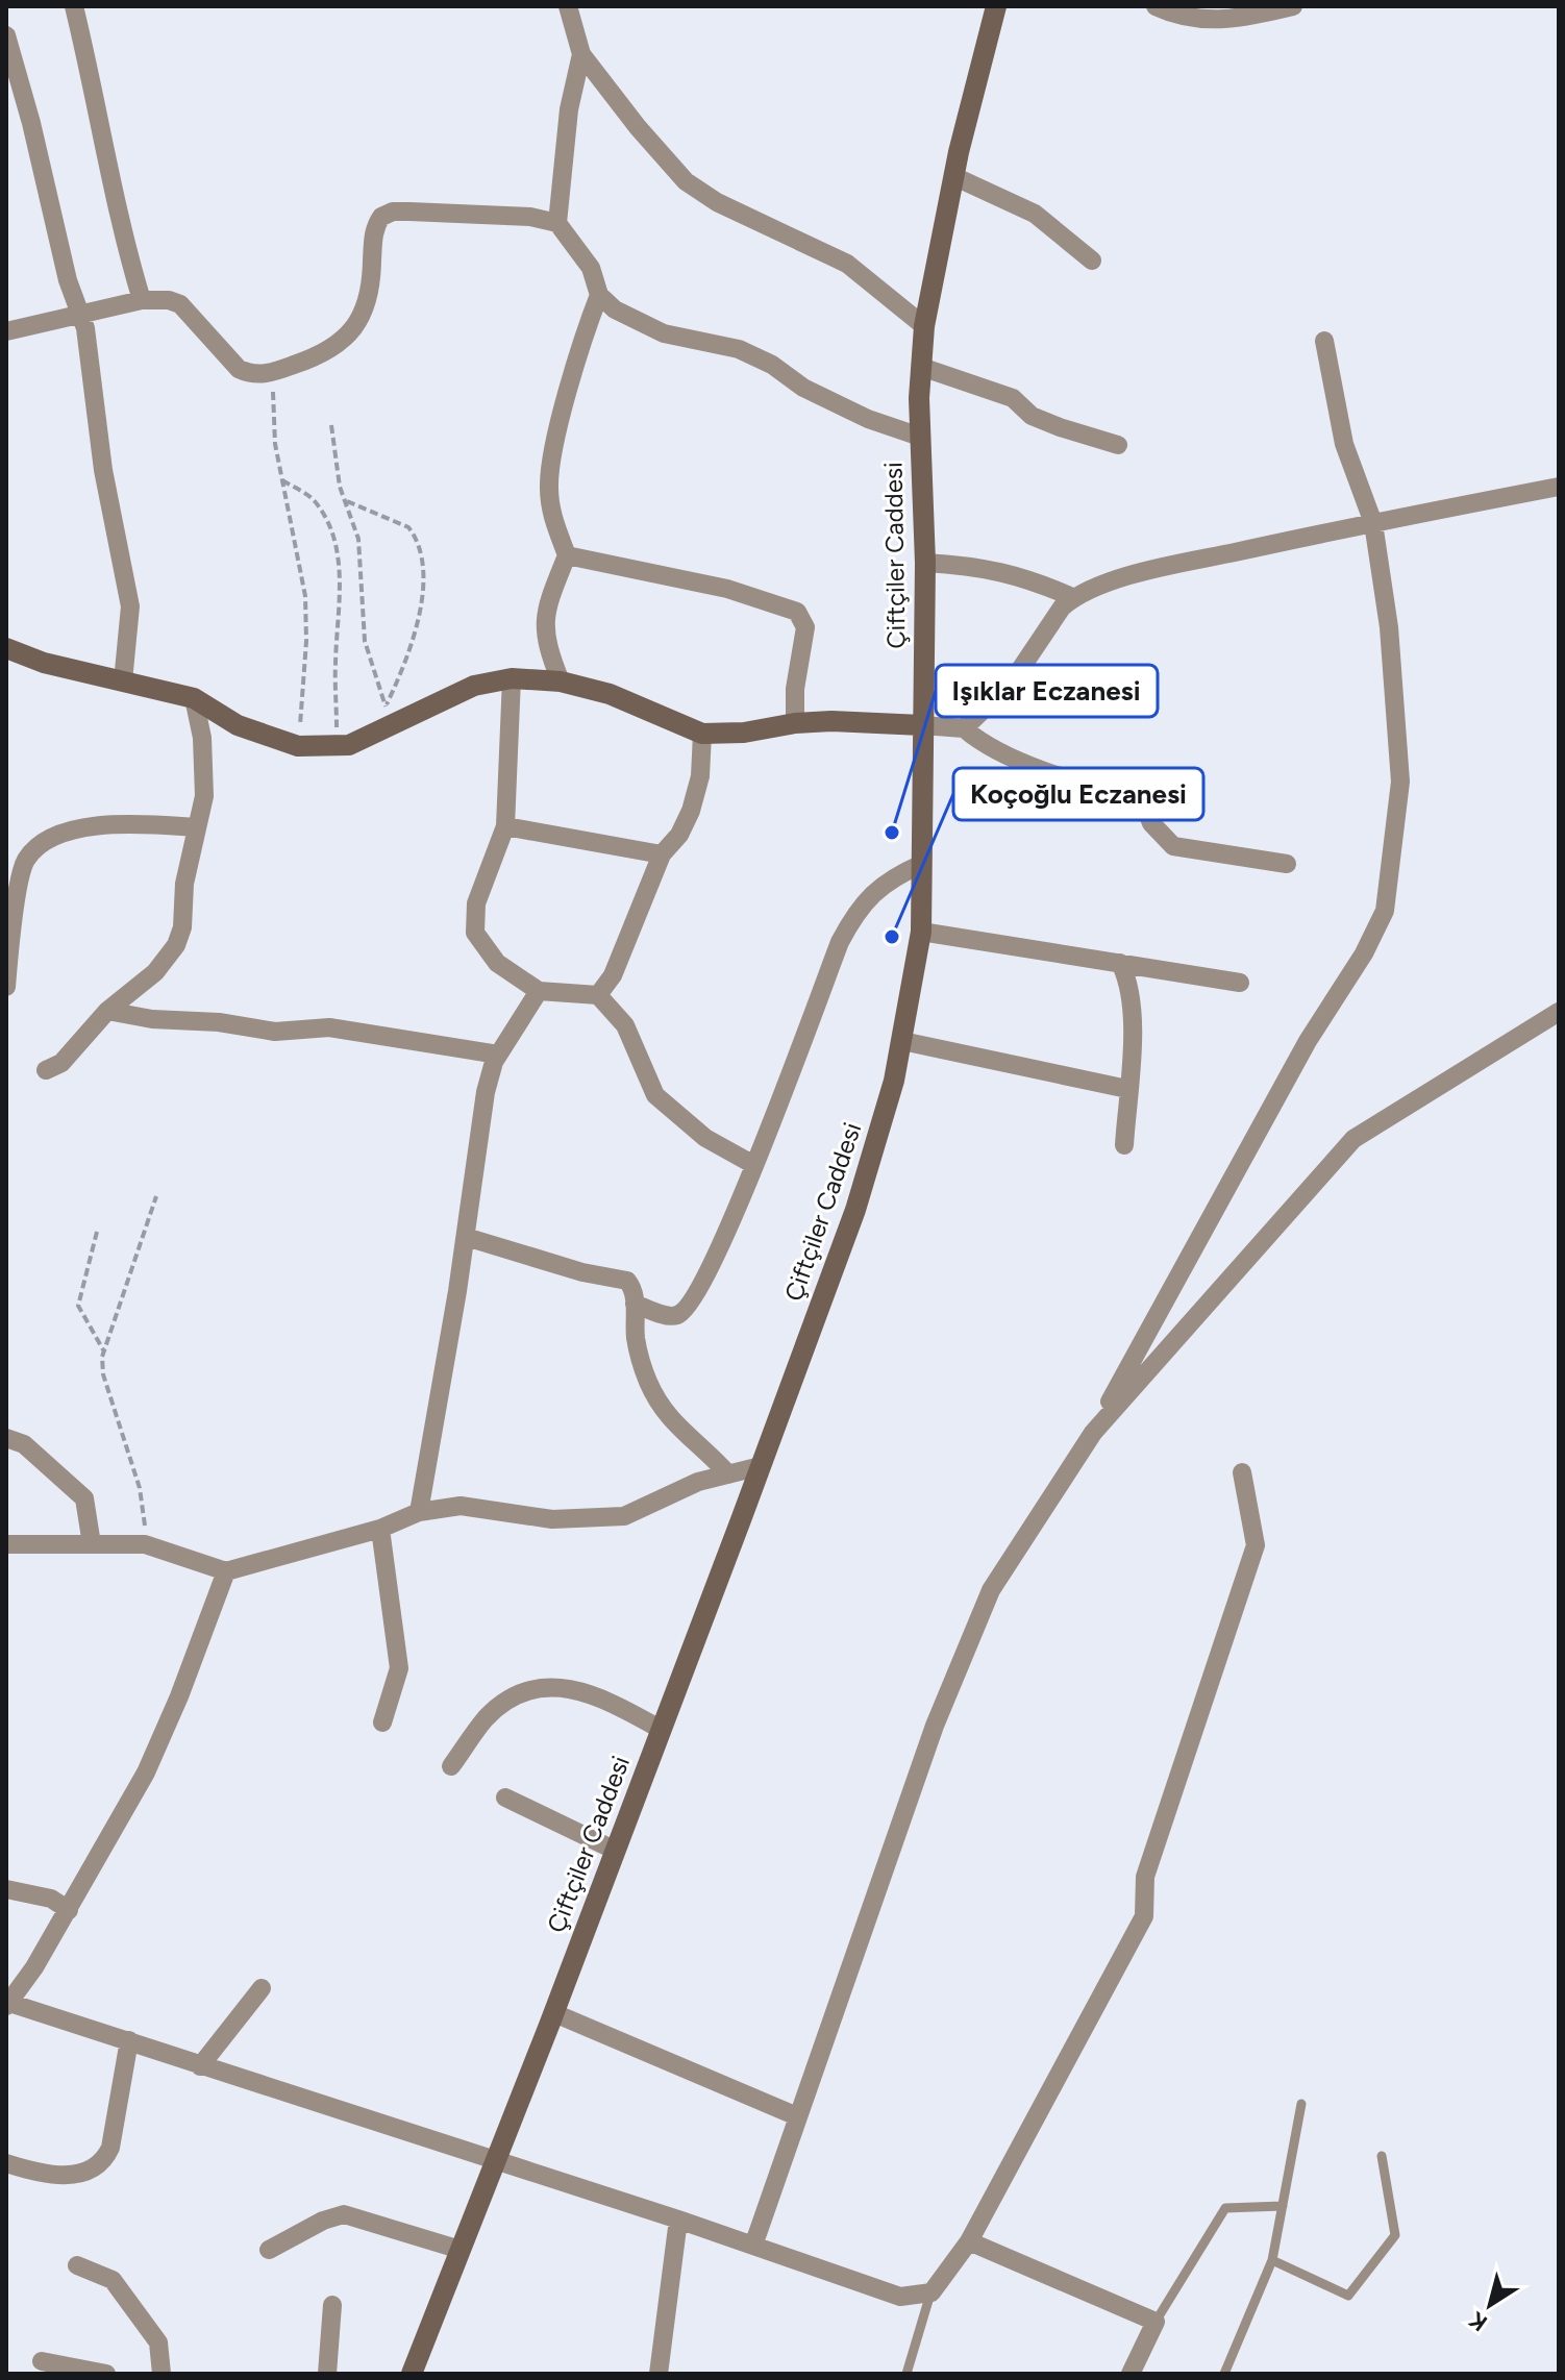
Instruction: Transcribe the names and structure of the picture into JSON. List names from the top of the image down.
{
  "streets": {
    "street": ["Çiftçiler Caddesi"]
  },
  "places": ["Işıklar Eczanesi", "Koçoğlu Eczanesi"],
  "north": "bottom left"
}
